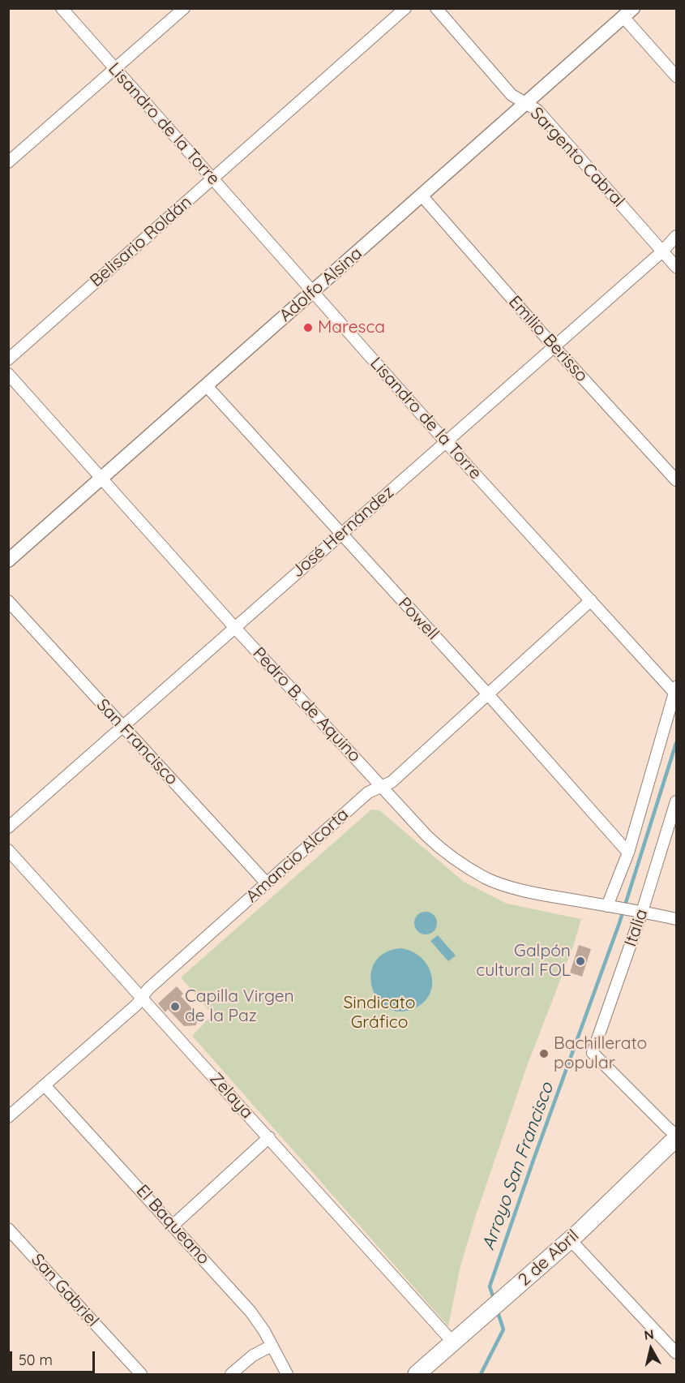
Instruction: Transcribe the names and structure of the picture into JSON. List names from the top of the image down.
{
  "streets": {
    "main road": ["2 de Abril"],
    "street": [
      "Lisandro de la Torre",
      "Sargento Cabral",
      "Belisario Roldán",
      "Adolfo Alsina",
      "Emilio Berisso",
      "José Hernández",
      "Powell",
      "Pedro B. de Aquino",
      "San Francisco",
      "Amancio Alcorta",
      "Italia",
      "Zelaya",
      "El Baqueano",
      "San Gabriel"
    ]
  },
  "crossings": [
    ["Lisandro de la Torre", "Belisario Roldán"],
    ["Lisandro de la Torre", "Adolfo Alsina"],
    ["Lisandro de la Torre", "José Hernández"],
    ["Lisandro de la Torre", "Amancio Alcorta"],
    ["Lisandro de la Torre", "Italia"],
    ["Sargento Cabral", "Adolfo Alsina"],
    ["Sargento Cabral", "José Hernández"],
    ["Adolfo Alsina", "Emilio Berisso"],
    ["Adolfo Alsina", "Powell"],
    ["Adolfo Alsina", "Pedro B. de Aquino"],
    ["Emilio Berisso", "José Hernández"],
    ["José Hernández", "Powell"],
    ["José Hernández", "Pedro B. de Aquino"],
    ["José Hernández", "San Francisco"],
    ["Powell", "Amancio Alcorta"],
    ["Powell", "Italia"],
    ["Pedro B. de Aquino", "Amancio Alcorta"],
    ["Pedro B. de Aquino", "Italia"],
    ["San Francisco", "Amancio Alcorta"],
    ["Amancio Alcorta", "Zelaya"],
    ["Amancio Alcorta", "El Baqueano"],
    ["Italia", "2 de Abril"],
    ["Zelaya", "2 de Abril"]
  ],
  "water": ["Arroyo San Francisco"],
  "parks": ["Sindicato Gráfico"],
  "places": [
    "Maresca",
    "Galpón cultural FOL",
    "Capilla Virgen de la Paz",
    "Bachillerato popular"
  ],
  "scale_bar": "50 m",
  "north": "top"
}
